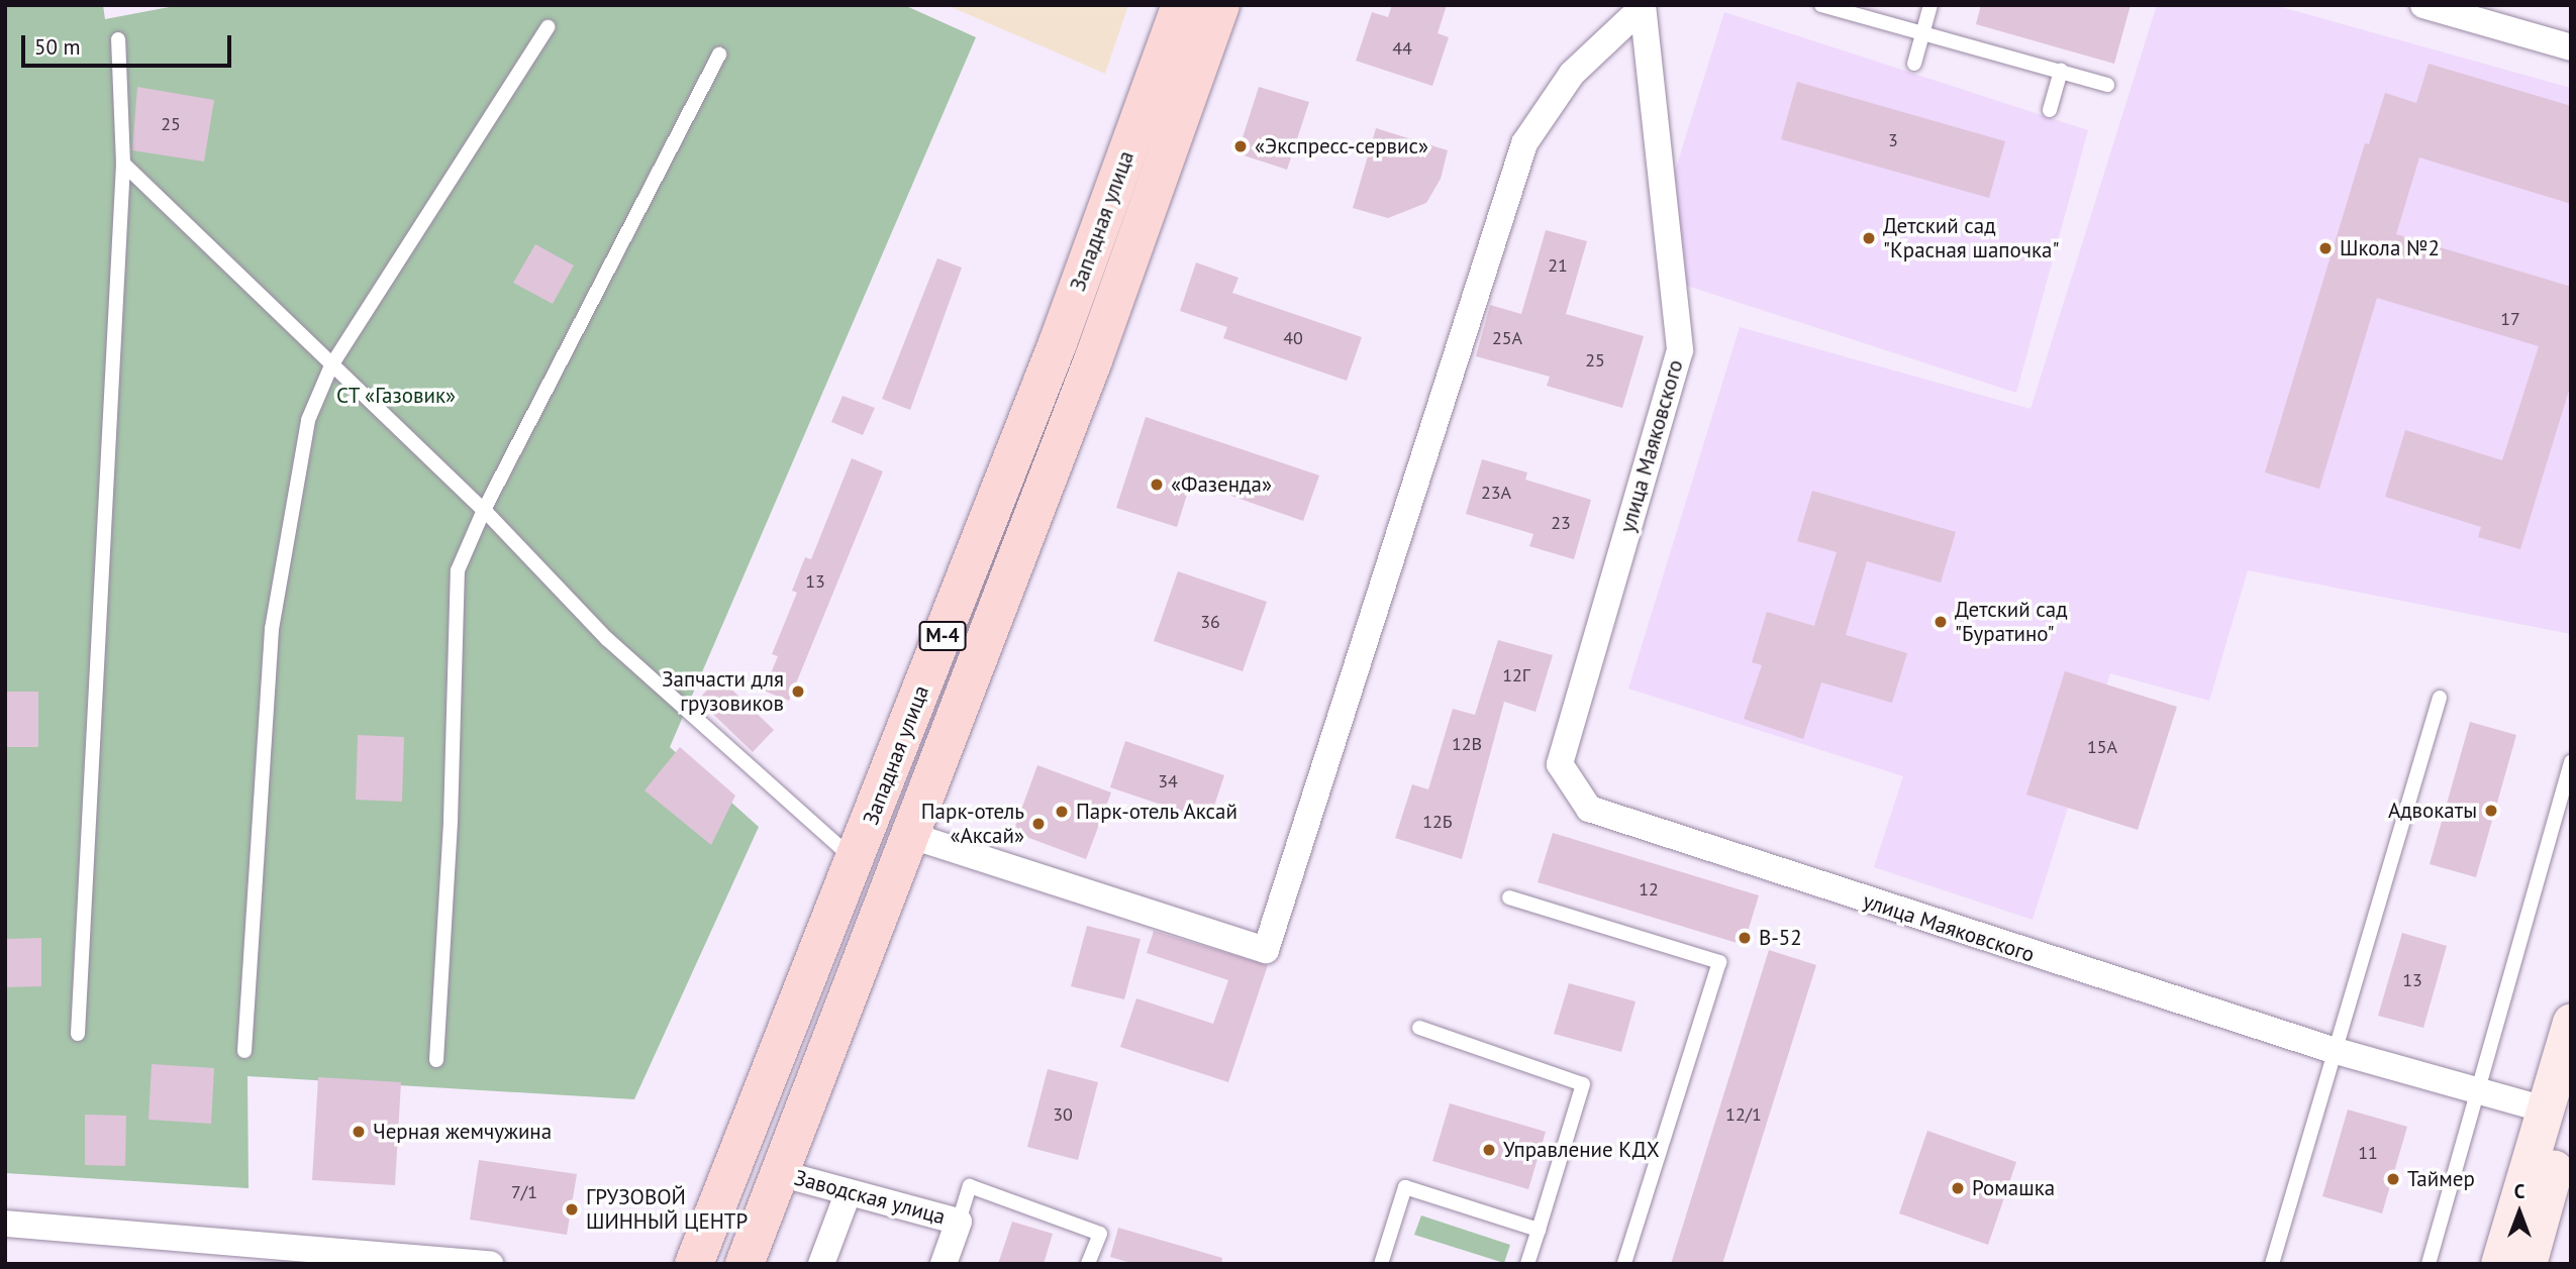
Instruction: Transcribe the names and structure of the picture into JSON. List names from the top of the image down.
{
  "streets": {
    "main road": ["Западная улица", "М-4"],
    "street": ["улица Маяковского", "Заводская улица"]
  },
  "crossings": [
    ["Западная улица", "улица Маяковского"],
    ["Западная улица", "Заводская улица"]
  ],
  "parks": ["СТ «Газовик»"],
  "places": [
    "«Экспресс-сервис»",
    "Детский сад \"Красная шапочка\"",
    "Школа №2",
    "«Фазенда»",
    "Детский сад \"Буратино\"",
    "Запчасти для грузовиков",
    "Адвокаты",
    "Парк-отель Аксай",
    "Парк-отель «Аксай»",
    "В-52",
    "Черная жемчужина",
    "Управление КДХ",
    "Таймер",
    "Ромашка",
    "ГРУЗОВОЙ ШИННЫЙ ЦЕНТР"
  ],
  "house_numbers": [
    "44",
    "25",
    "3",
    "21",
    "17",
    "40",
    "25А",
    "25",
    "23А",
    "23",
    "13",
    "36",
    "12Г",
    "12В",
    "15А",
    "34",
    "12Б",
    "12",
    "13",
    "30",
    "12/1",
    "11",
    "7/1"
  ],
  "scale_bar": "50 m",
  "north": "top"
}
